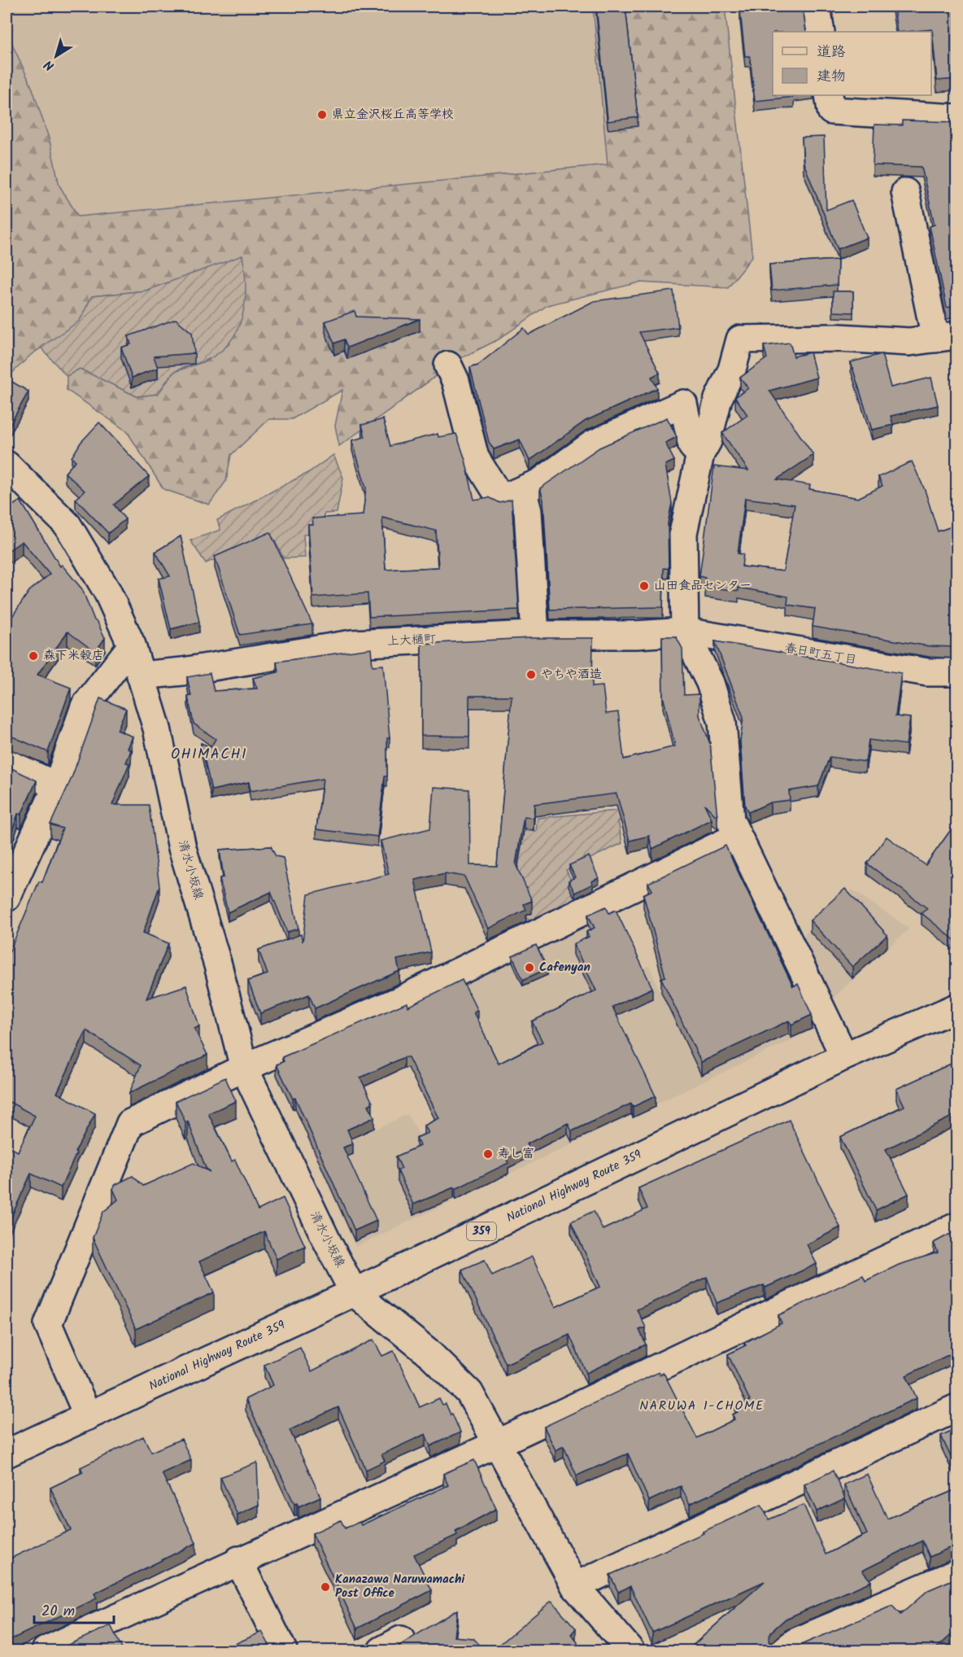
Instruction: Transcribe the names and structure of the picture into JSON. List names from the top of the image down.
{
  "streets": {
    "main road": [
      "上大樋町",
      "春日町五丁目",
      "清水小坂線",
      "National Highway Route 359",
      "359"
    ]
  },
  "crossings": [
    ["上大樋町", "春日町五丁目"],
    ["上大樋町", "清水小坂線"],
    ["清水小坂線", "National Highway Route 359"]
  ],
  "districts": ["OHIMACHI", "NARUWA 1-CHOME"],
  "places": [
    "県立金沢桜丘高等学校",
    "山田食品センター",
    "森下米穀店",
    "やちや酒造",
    "Cafenyan",
    "寿し富",
    "Kanazawa Naruwamachi Post Office"
  ],
  "legend": ["道路", "建物"],
  "scale_bar": "20 m",
  "north": "bottom left"
}
